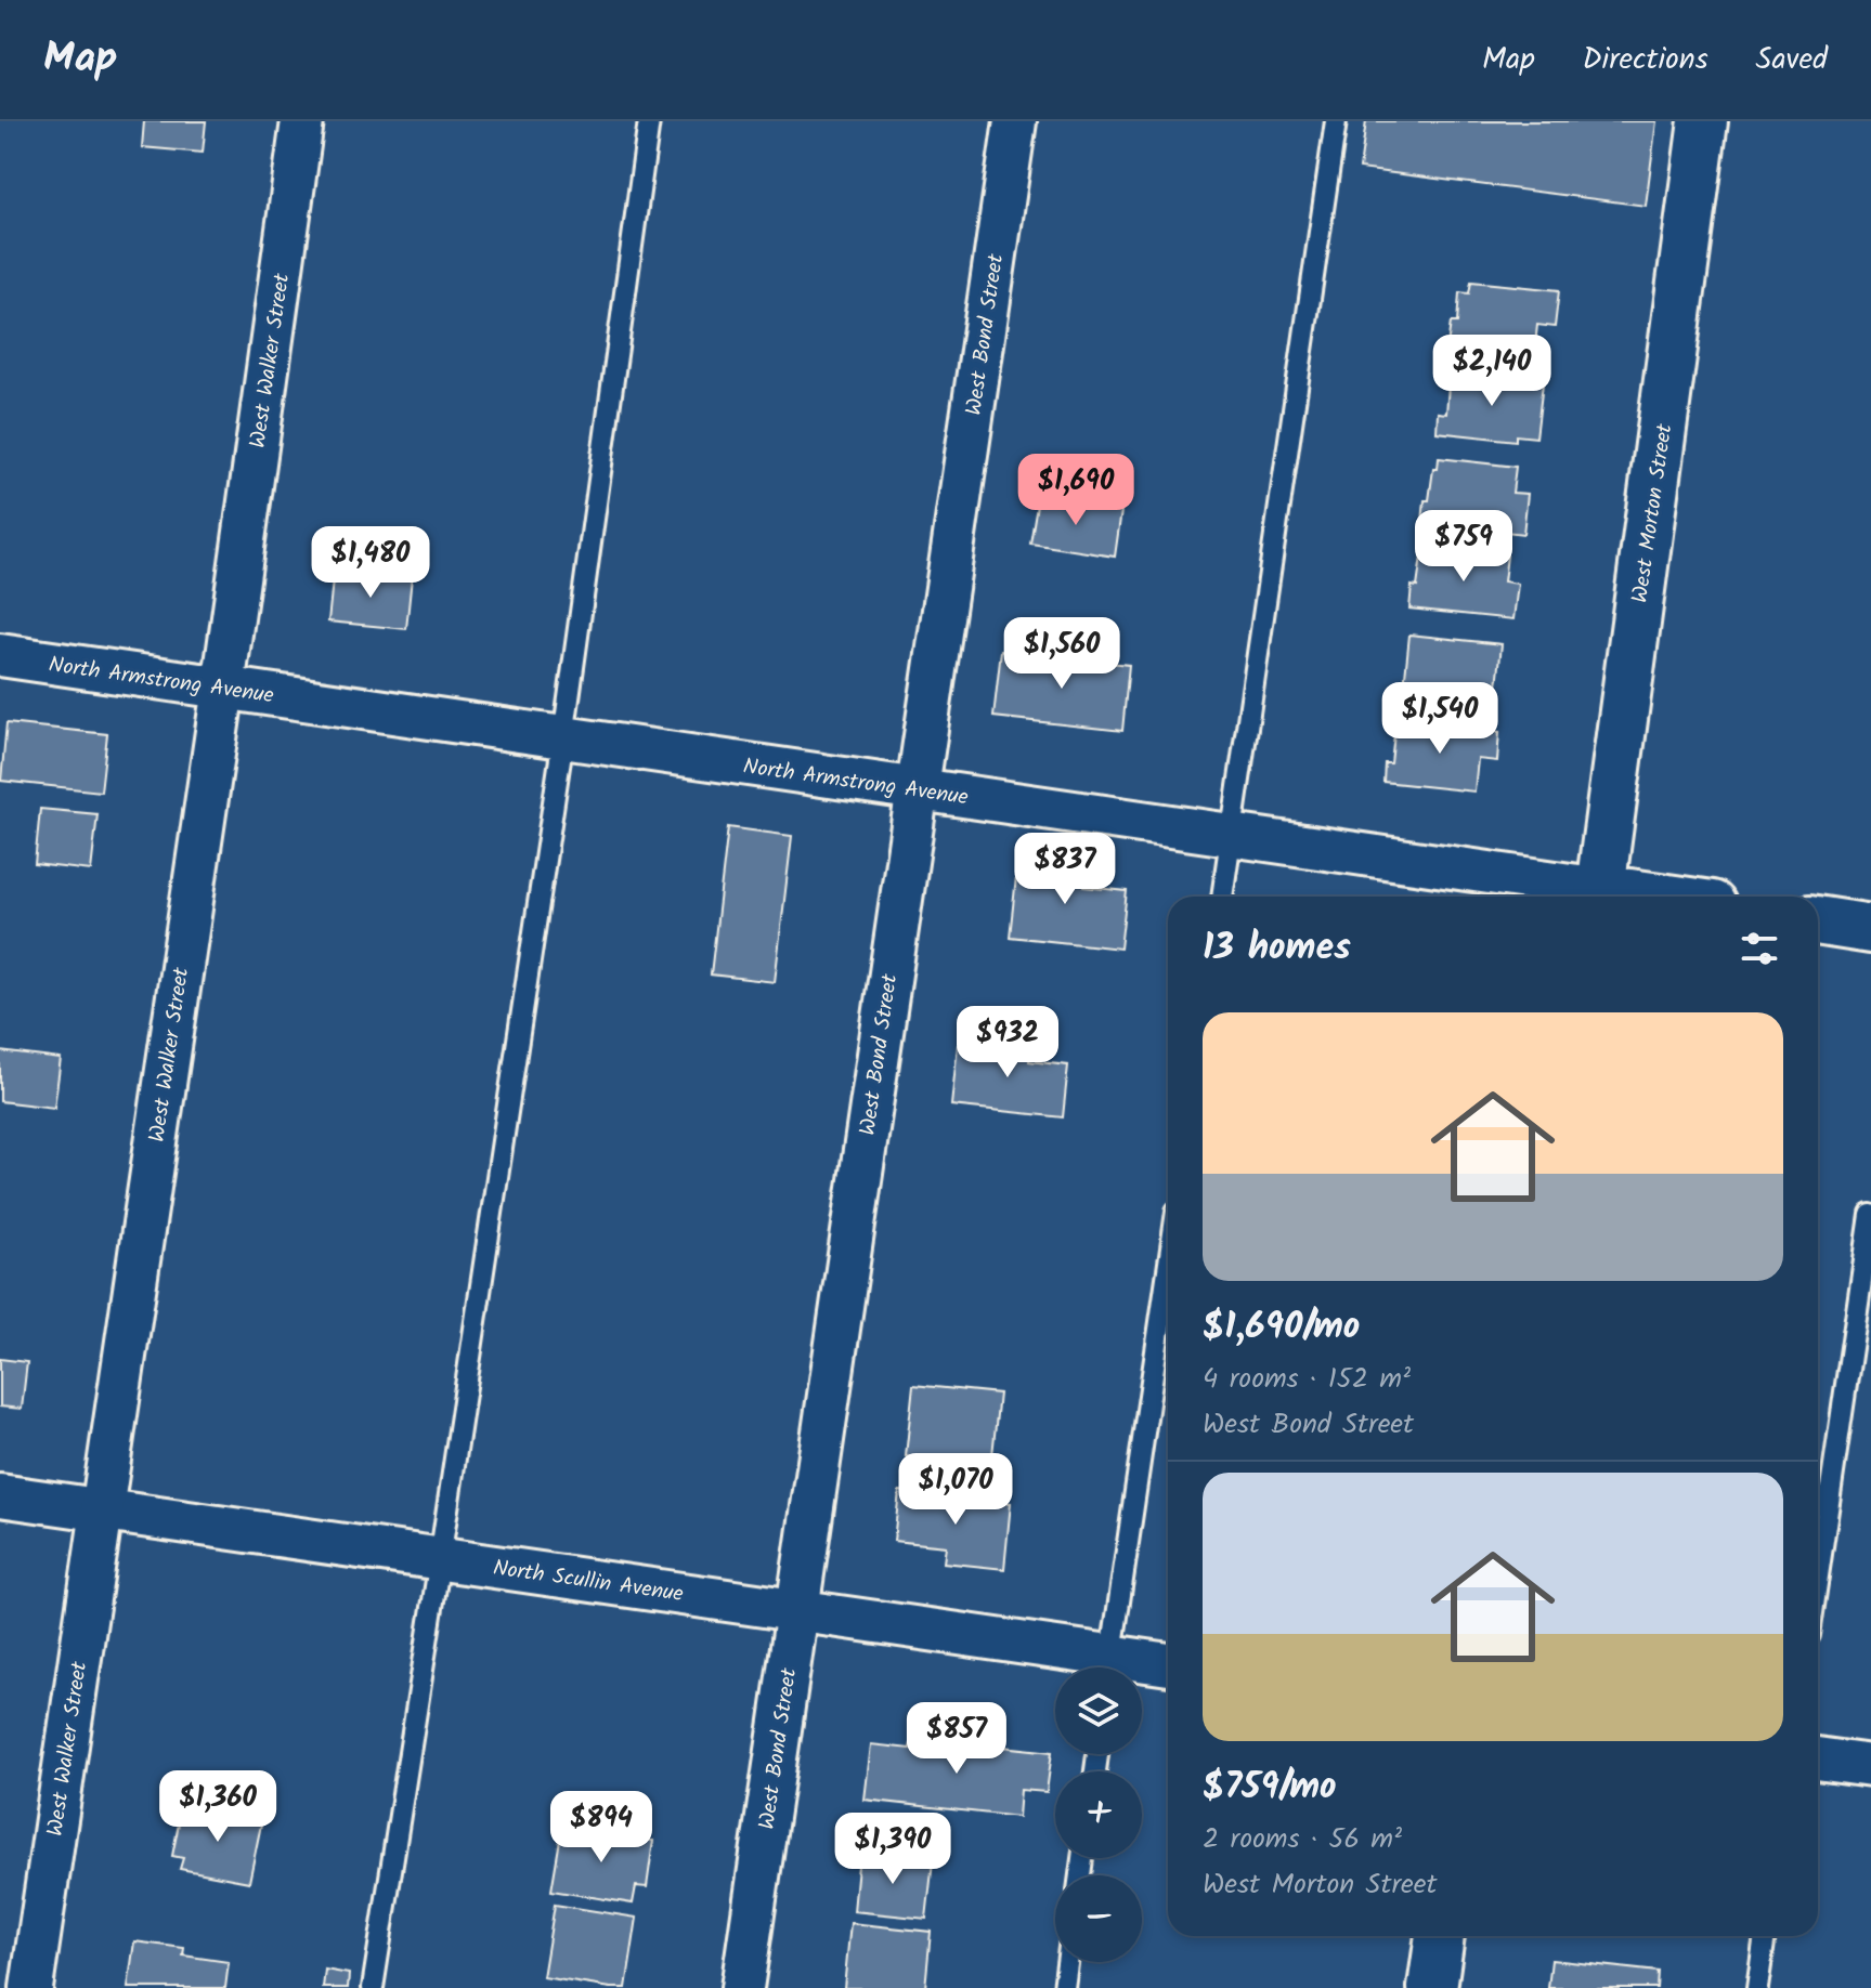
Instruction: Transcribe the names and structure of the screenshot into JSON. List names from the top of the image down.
{
  "streets": {
    "main road": ["West Morton Street"],
    "street": [
      "West Bond Street",
      "West Walker Street",
      "North Armstrong Avenue",
      "North Scullin Avenue"
    ]
  },
  "crossings": [
    ["West Bond Street", "North Armstrong Avenue"],
    ["West Bond Street", "North Scullin Avenue"],
    ["West Walker Street", "North Armstrong Avenue"],
    ["West Walker Street", "North Scullin Avenue"],
    ["West Morton Street", "North Armstrong Avenue"]
  ],
  "page": {
    "header": "Map",
    "nav": ["Map", "Directions", "Saved"],
    "price": [
      "$2,140",
      "$1,690",
      "$759",
      "$1,480",
      "$1,560",
      "$1,540",
      "$837",
      "$932",
      "$1,070",
      "$857",
      "$1,360",
      "$894",
      "$1,390"
    ],
    "heading": "13 homes",
    "list": [
      {
        "name": "$1,690/mo",
        "note": "4 rooms · 152 m² · West Bond Street"
      },
      {
        "name": "$759/mo",
        "note": "2 rooms · 56 m² · West Morton Street"
      }
    ],
    "map_buttons": ["+", "−"]
  }
}
